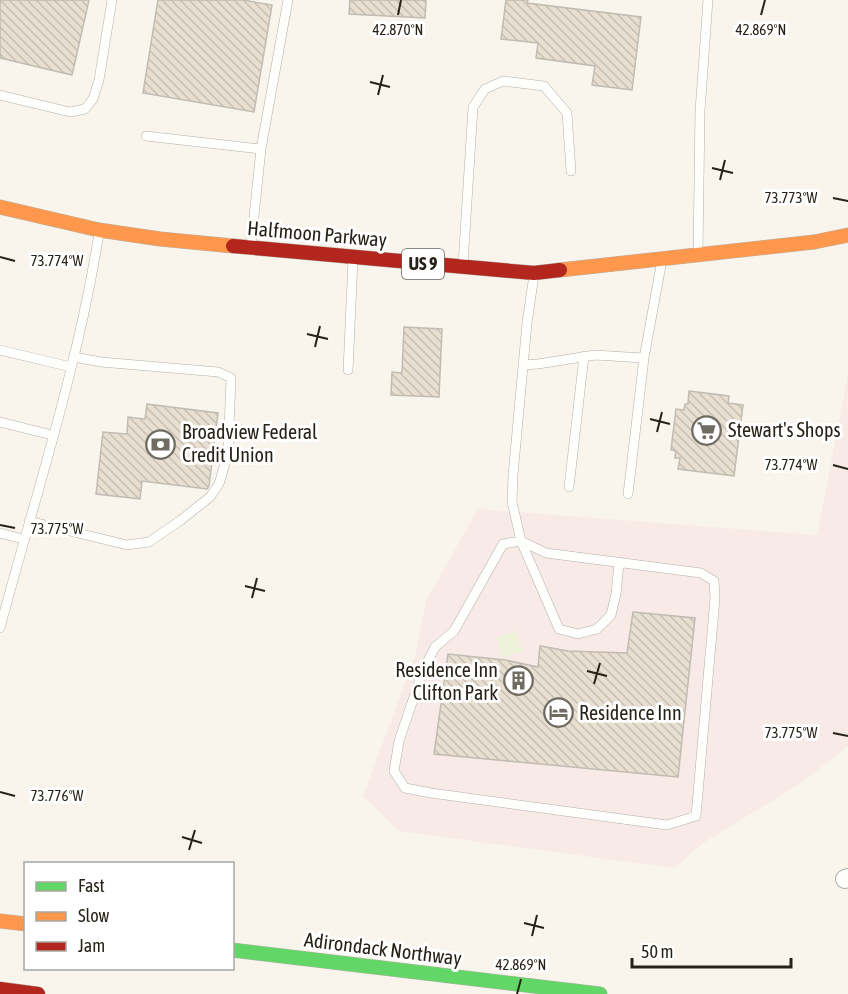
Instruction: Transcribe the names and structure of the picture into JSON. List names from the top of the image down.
{
  "streets": {
    "main road": ["Halfmoon Parkway", "US 9", "Adirondack Northway"]
  },
  "places": {
    "supermarket": ["Stewart's Shops"],
    "bank": ["Broadview Federal Credit Union"],
    "building": ["Residence Inn Clifton Park"],
    "hotel": ["Residence Inn"]
  },
  "legend": ["Fast", "Slow", "Jam"],
  "scale_bar": "50 m",
  "coordinates": [
    "42.870°N",
    "42.869°N",
    "73.773°W",
    "73.774°W",
    "73.775°W",
    "73.776°W"
  ]
}
